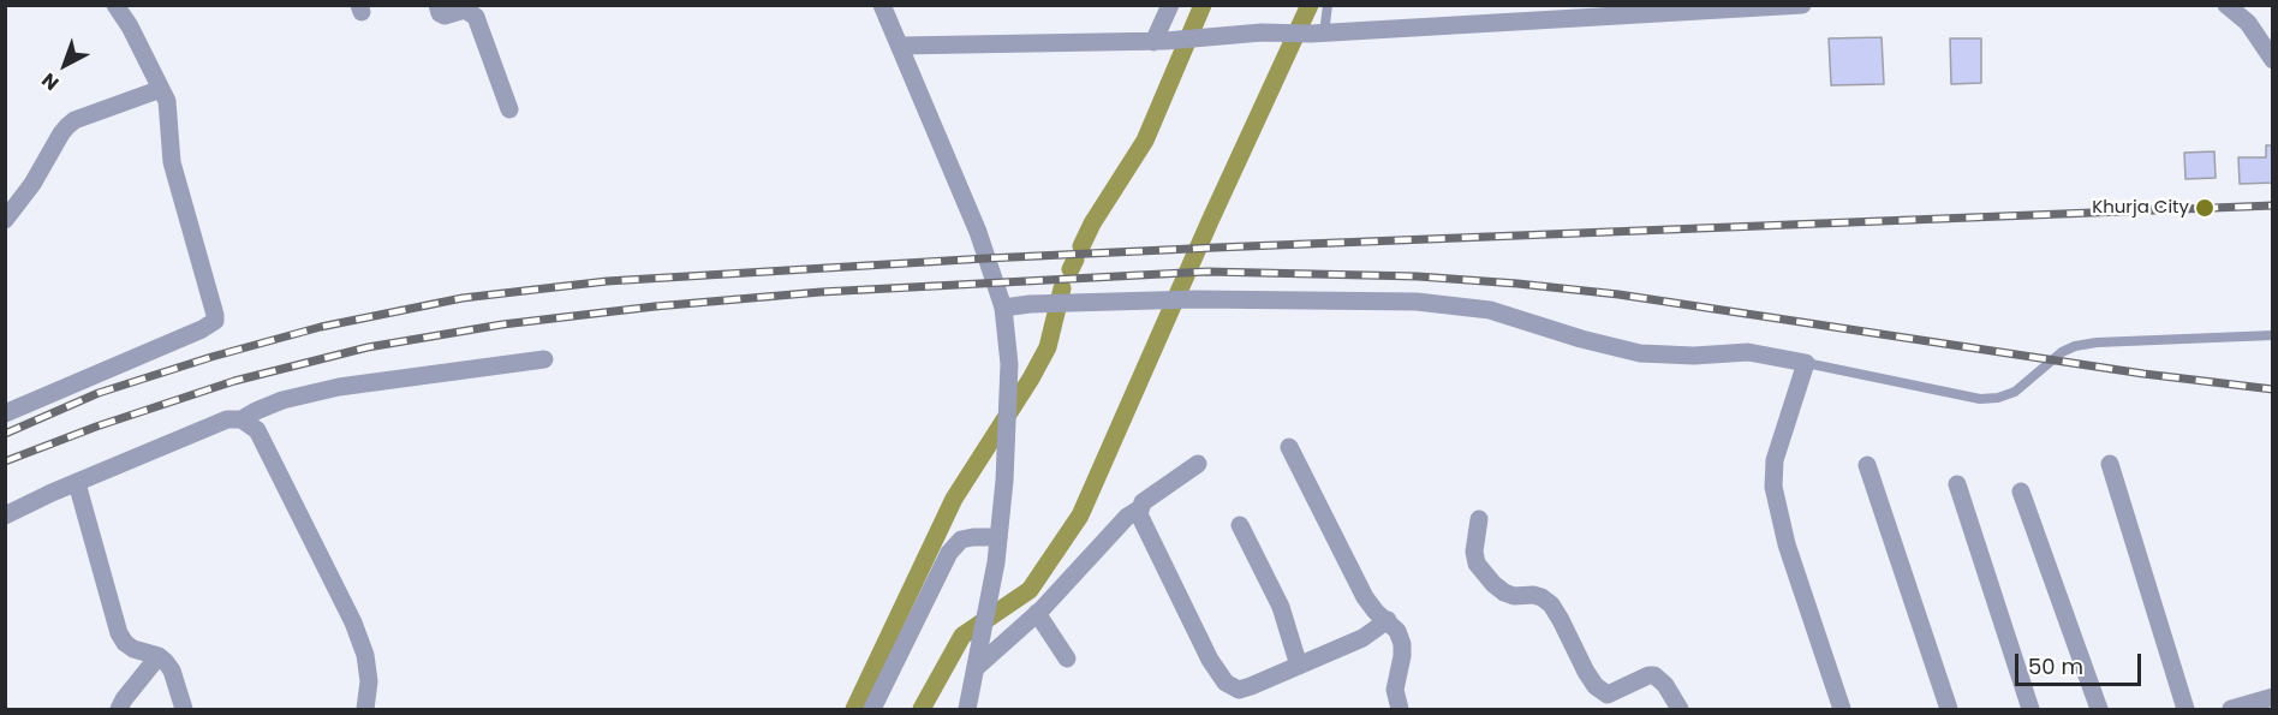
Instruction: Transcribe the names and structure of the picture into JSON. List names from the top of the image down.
{
  "places": ["Khurja City"],
  "scale_bar": "50 m",
  "north": "bottom left"
}
